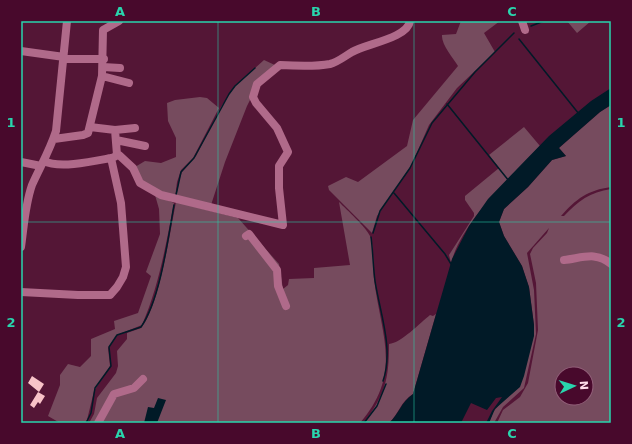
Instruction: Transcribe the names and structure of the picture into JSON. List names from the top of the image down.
{
  "north": "right",
  "grid": {
    "columns": ["A", "B", "C"],
    "rows": ["1", "2"]
  }
}
